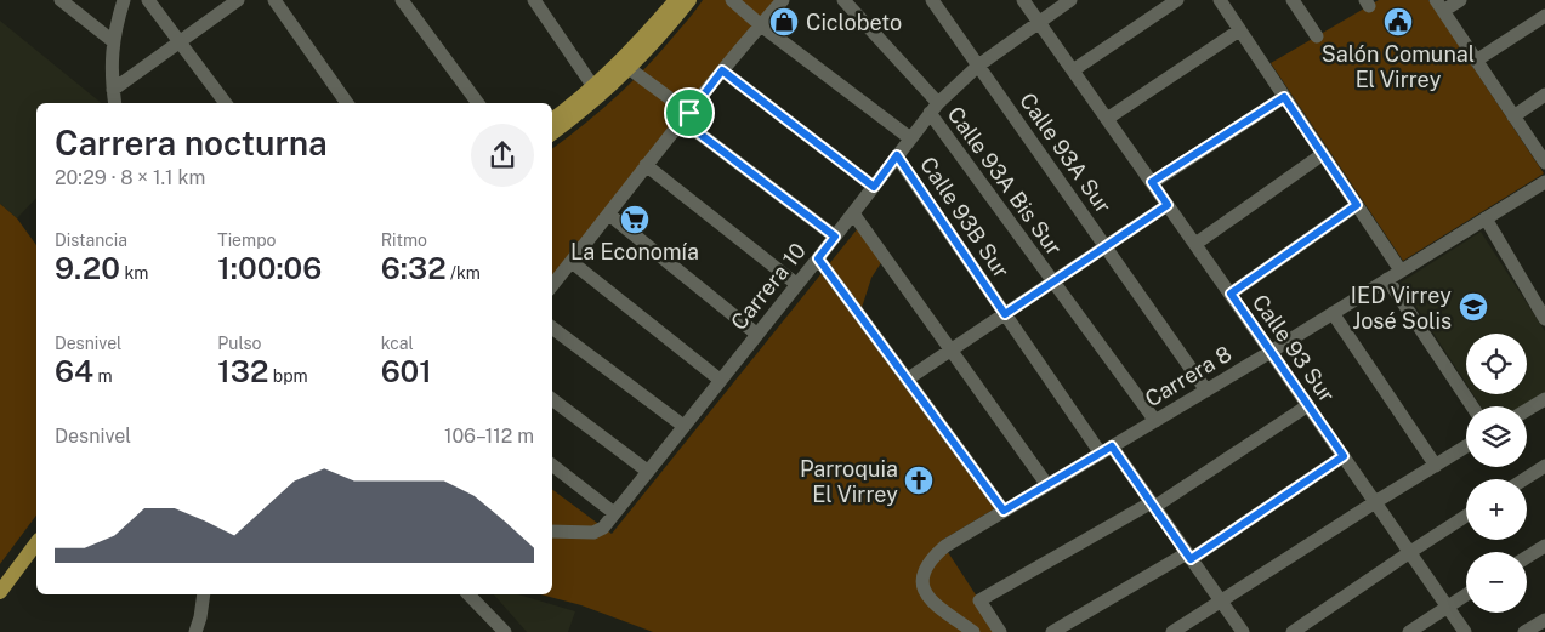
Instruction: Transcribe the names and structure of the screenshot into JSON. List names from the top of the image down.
{
  "streets": {
    "street": [
      "Calle 93A Sur",
      "Calle 93A Bis Sur",
      "Calle 93B Sur",
      "Carrera 10",
      "Calle 93 Sur",
      "Carrera 8"
    ]
  },
  "crossings": [
    ["Calle 93A Sur", "Carrera 10"],
    ["Calle 93A Sur", "Carrera 8"],
    ["Calle 93A Bis Sur", "Carrera 10"],
    ["Calle 93A Bis Sur", "Carrera 8"],
    ["Calle 93B Sur", "Carrera 10"],
    ["Calle 93B Sur", "Carrera 8"],
    ["Carrera 10", "Calle 93 Sur"],
    ["Calle 93 Sur", "Carrera 8"]
  ],
  "places": {
    "shop": ["Ciclobeto"],
    "public building": ["Salón Comunal El Virrey"],
    "supermarket": ["La Economía"],
    "school or university": ["IED Virrey José Solis"],
    "church": ["Parroquia El Virrey"]
  },
  "page": {
    "heading": ["Carrera nocturna", "20:29 · 8 × 1.1 km"],
    "stats": [
      ["Distancia", "9.20 km"],
      ["Tiempo", "1:00:06"],
      ["Ritmo", "6:32 /km"],
      ["Desnivel", "64 m"],
      ["Pulso", "132 bpm"],
      ["kcal", "601"]
    ],
    "map_buttons": ["+", "−"],
    "chart": ["Desnivel", "106–112 m"]
  }
}
